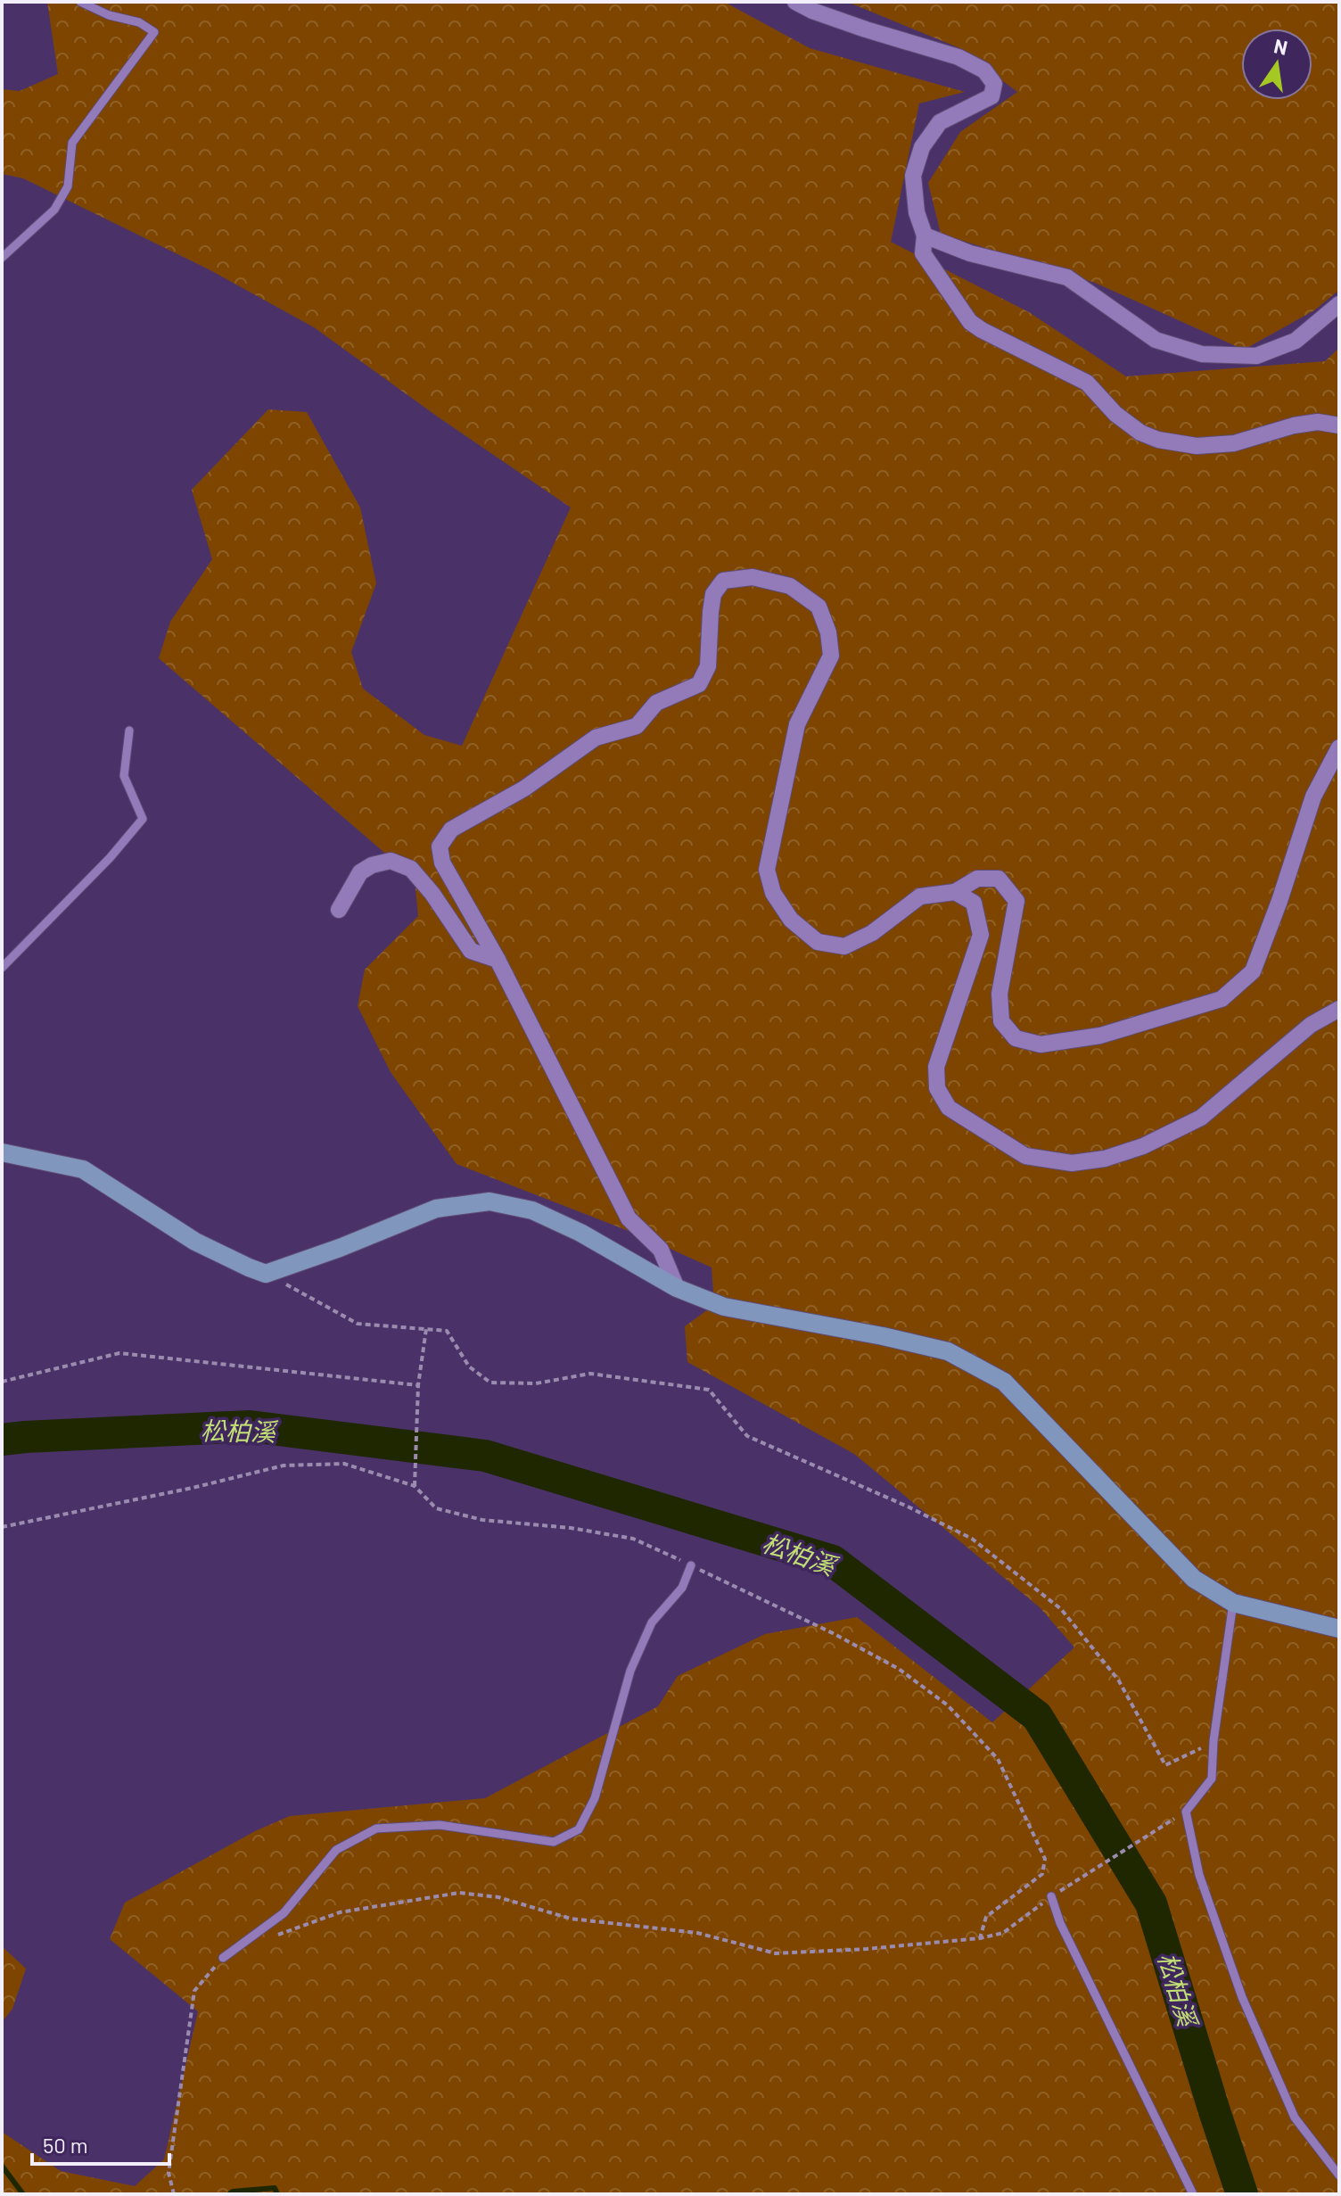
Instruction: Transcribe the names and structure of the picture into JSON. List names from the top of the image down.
{
  "water": ["松柏溪"],
  "scale_bar": "50 m",
  "north": "top"
}
